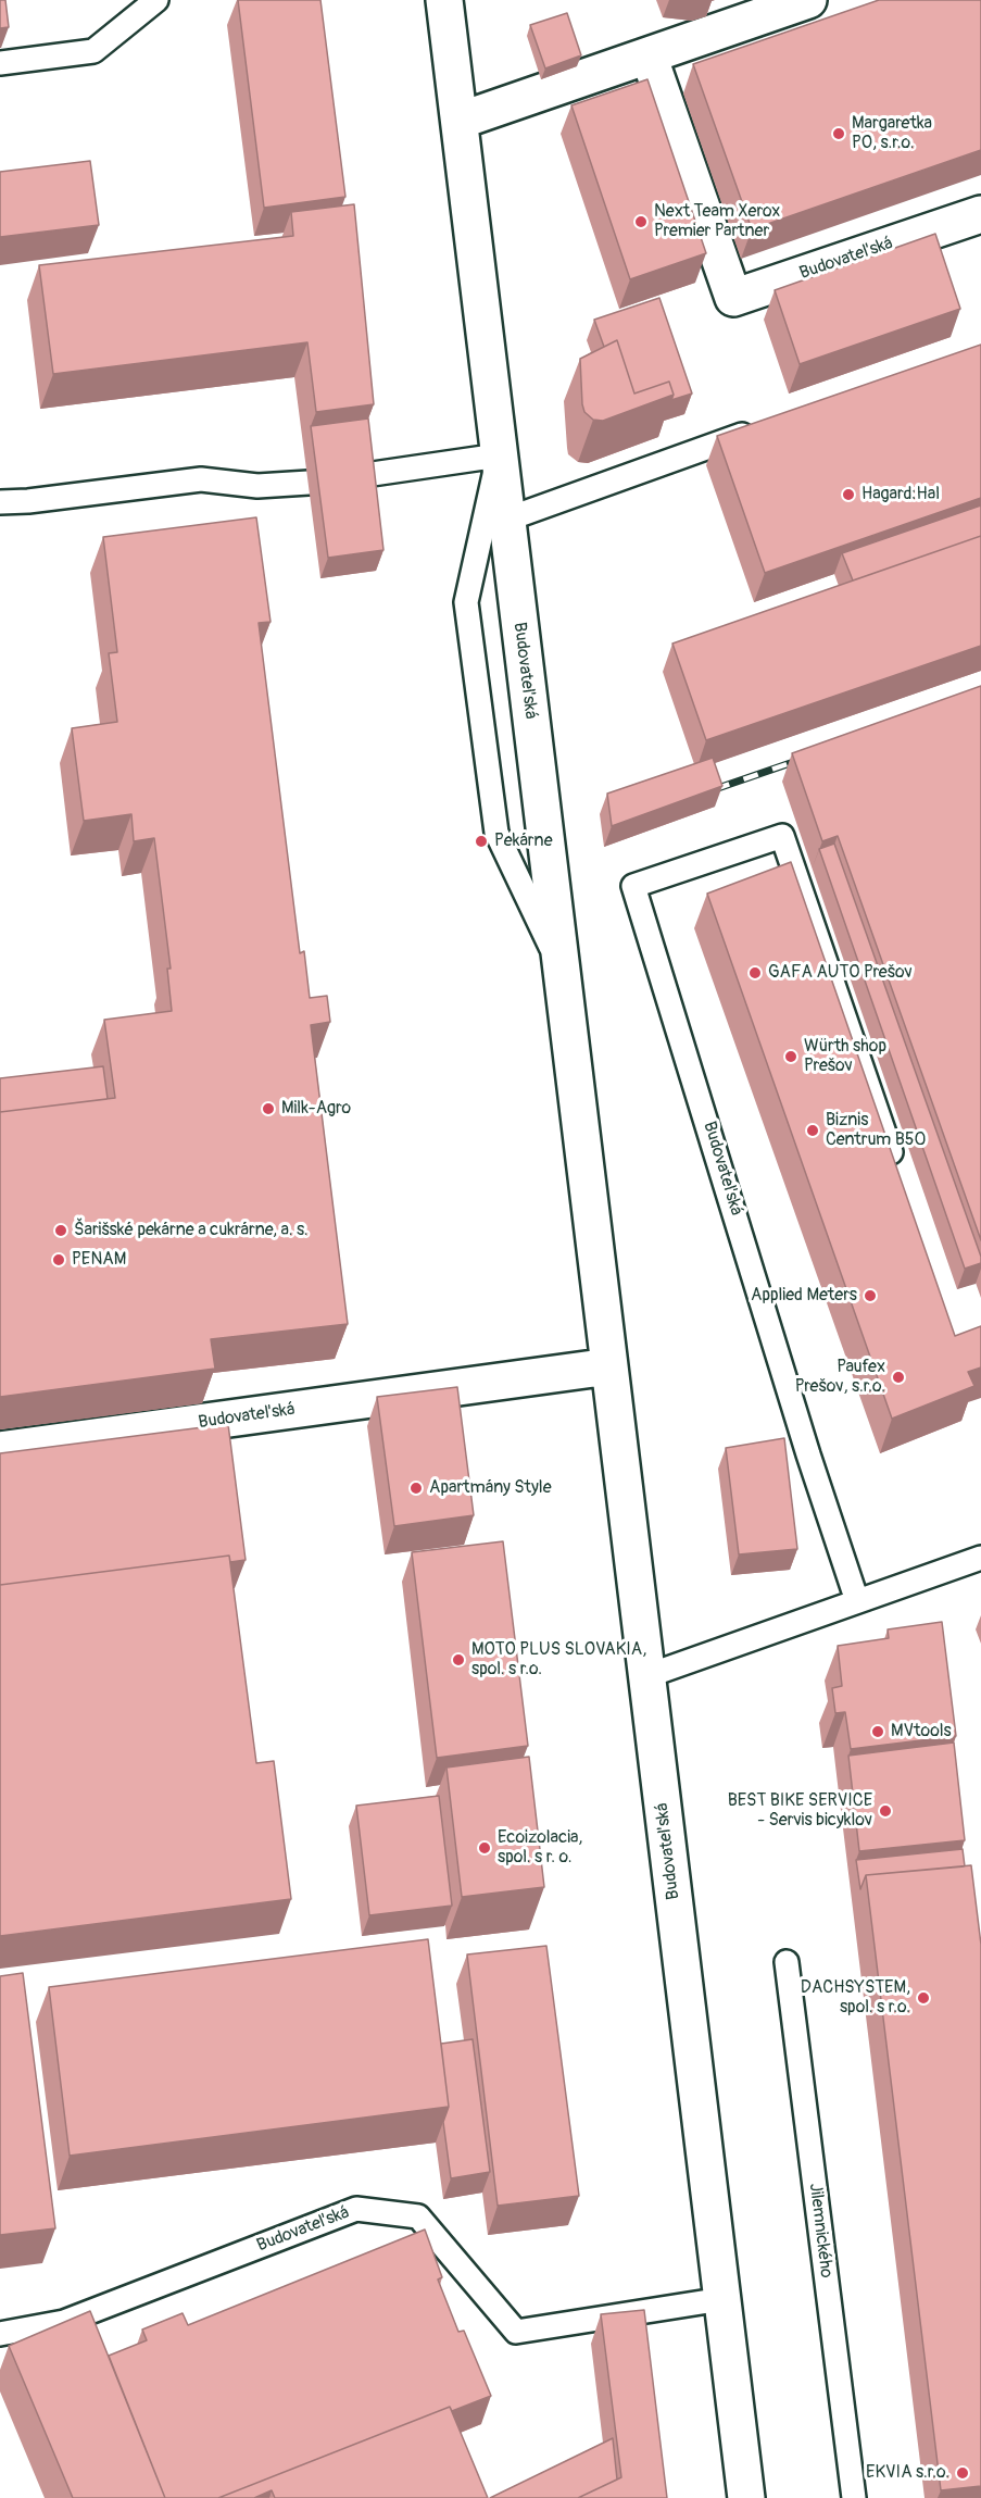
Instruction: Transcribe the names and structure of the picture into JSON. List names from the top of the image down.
{
  "streets": {
    "street": ["Budovateľská"],
    "lane": ["Jilemnického"]
  },
  "places": [
    "Margaretka PO, s.r.o.",
    "Next Team Xerox Premier Partner",
    "Hagard:Hal",
    "Pekárne",
    "GAFA AUTO Prešov",
    "Würth shop Prešov",
    "Milk-Agro",
    "Biznis Centrum B50",
    "Šarišské pekárne a cukrárne, a. s.",
    "PENAM",
    "Applied Meters",
    "Paufex Prešov, s.r.o.",
    "Apartmány Style",
    "MOTO PLUS SLOVAKIA, spol. s r.o.",
    "MVtools",
    "BEST BIKE SERVICE - Servis bicyklov",
    "Ecoizolacia, spol. s r. o.",
    "DACHSYSTEM, spol. s r.o.",
    "EKVIA s.r.o."
  ]
}
